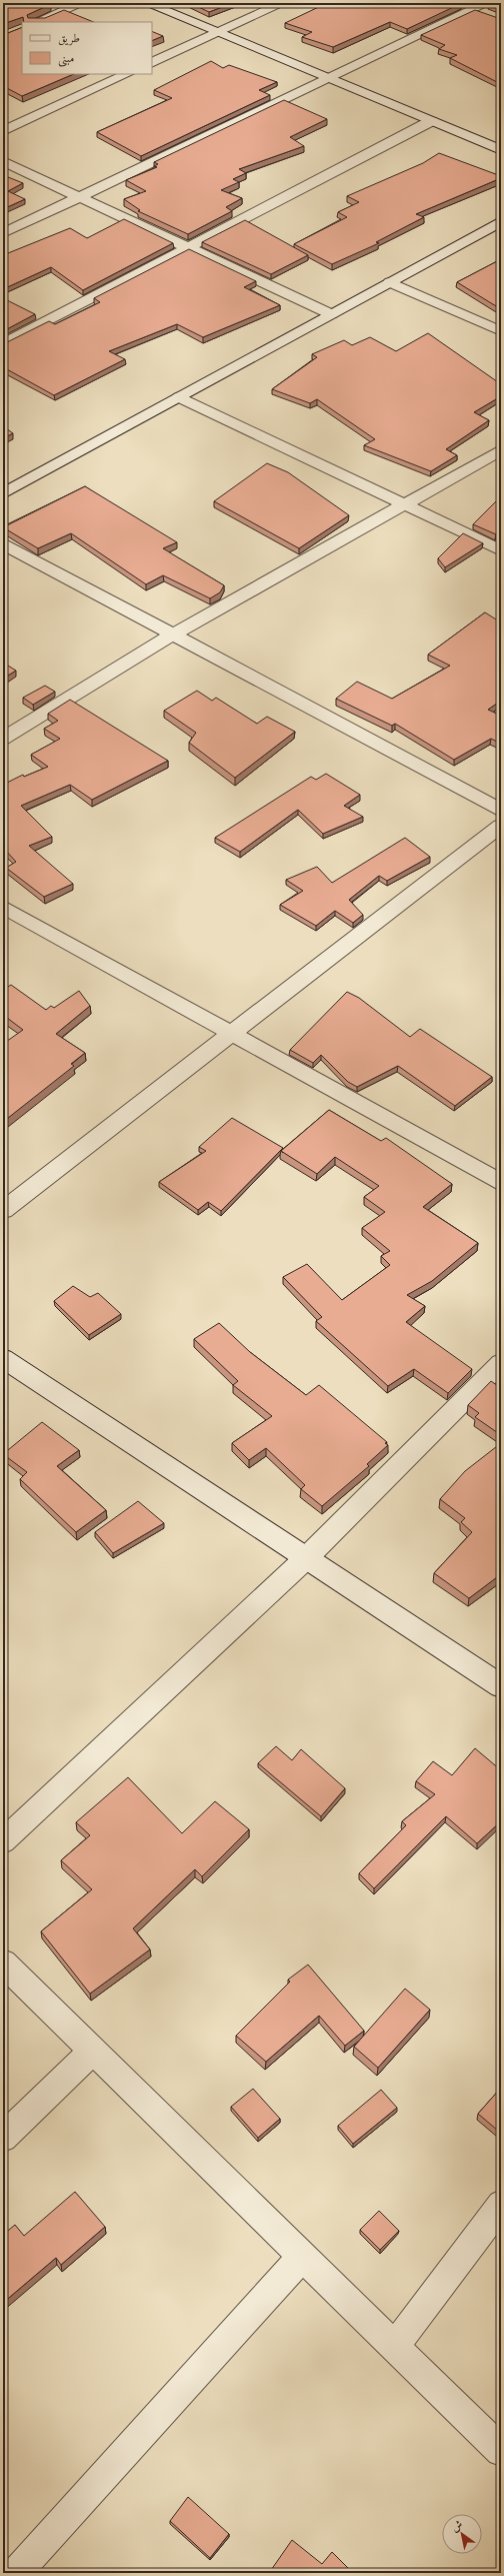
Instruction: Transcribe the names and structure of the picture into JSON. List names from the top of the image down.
{
  "legend": ["طريق", "مبنى"],
  "north": "top left"
}
